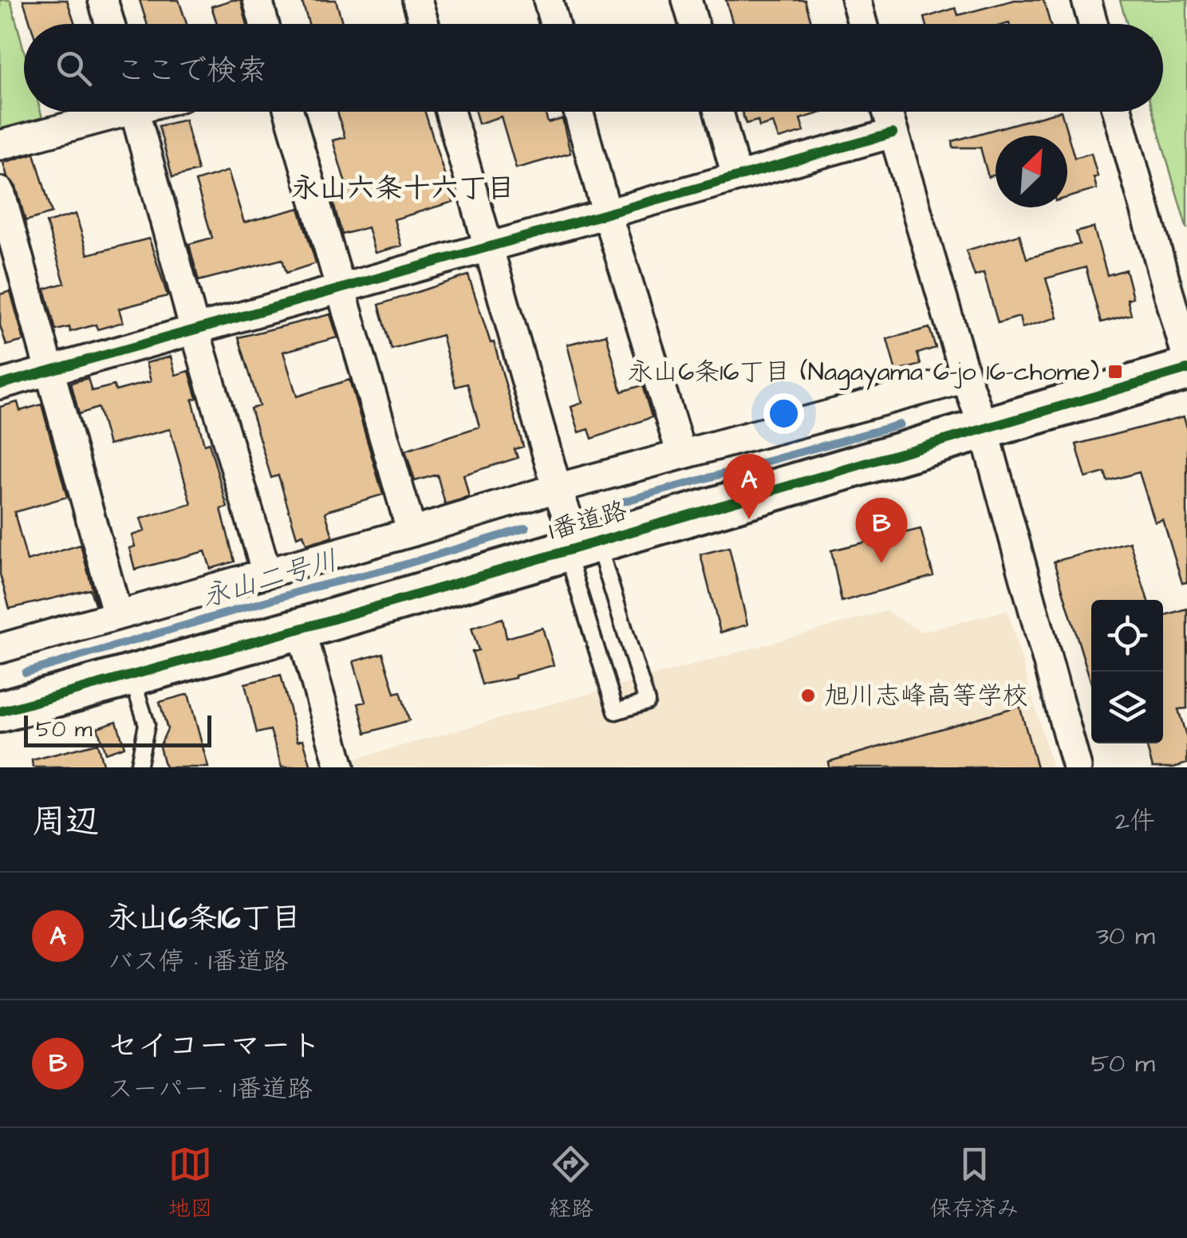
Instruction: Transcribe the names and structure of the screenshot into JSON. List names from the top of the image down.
{
  "streets": {
    "street": ["1番道路"]
  },
  "districts": ["永山六条十六丁目"],
  "water": ["永山二号川"],
  "places": {
    "transit": ["永山6条16丁目 (Nagayama 6-jo 16-chome)"],
    "other": ["旭川志峰高等学校"]
  },
  "scale_bar": "50 m",
  "north": "top right",
  "page": {
    "search": "ここで検索",
    "pins": ["A", "B"],
    "scale": "50 m",
    "heading": ["周辺", "2件"],
    "list": [
      {
        "mark": "A",
        "name": "永山6条16丁目",
        "note": "バス停 · 1番道路",
        "value": "30 m"
      },
      {
        "mark": "B",
        "name": "セイコーマート",
        "note": "スーパー · 1番道路",
        "value": "50 m"
      }
    ],
    "nav": ["地図", "経路", "保存済み"]
  }
}
